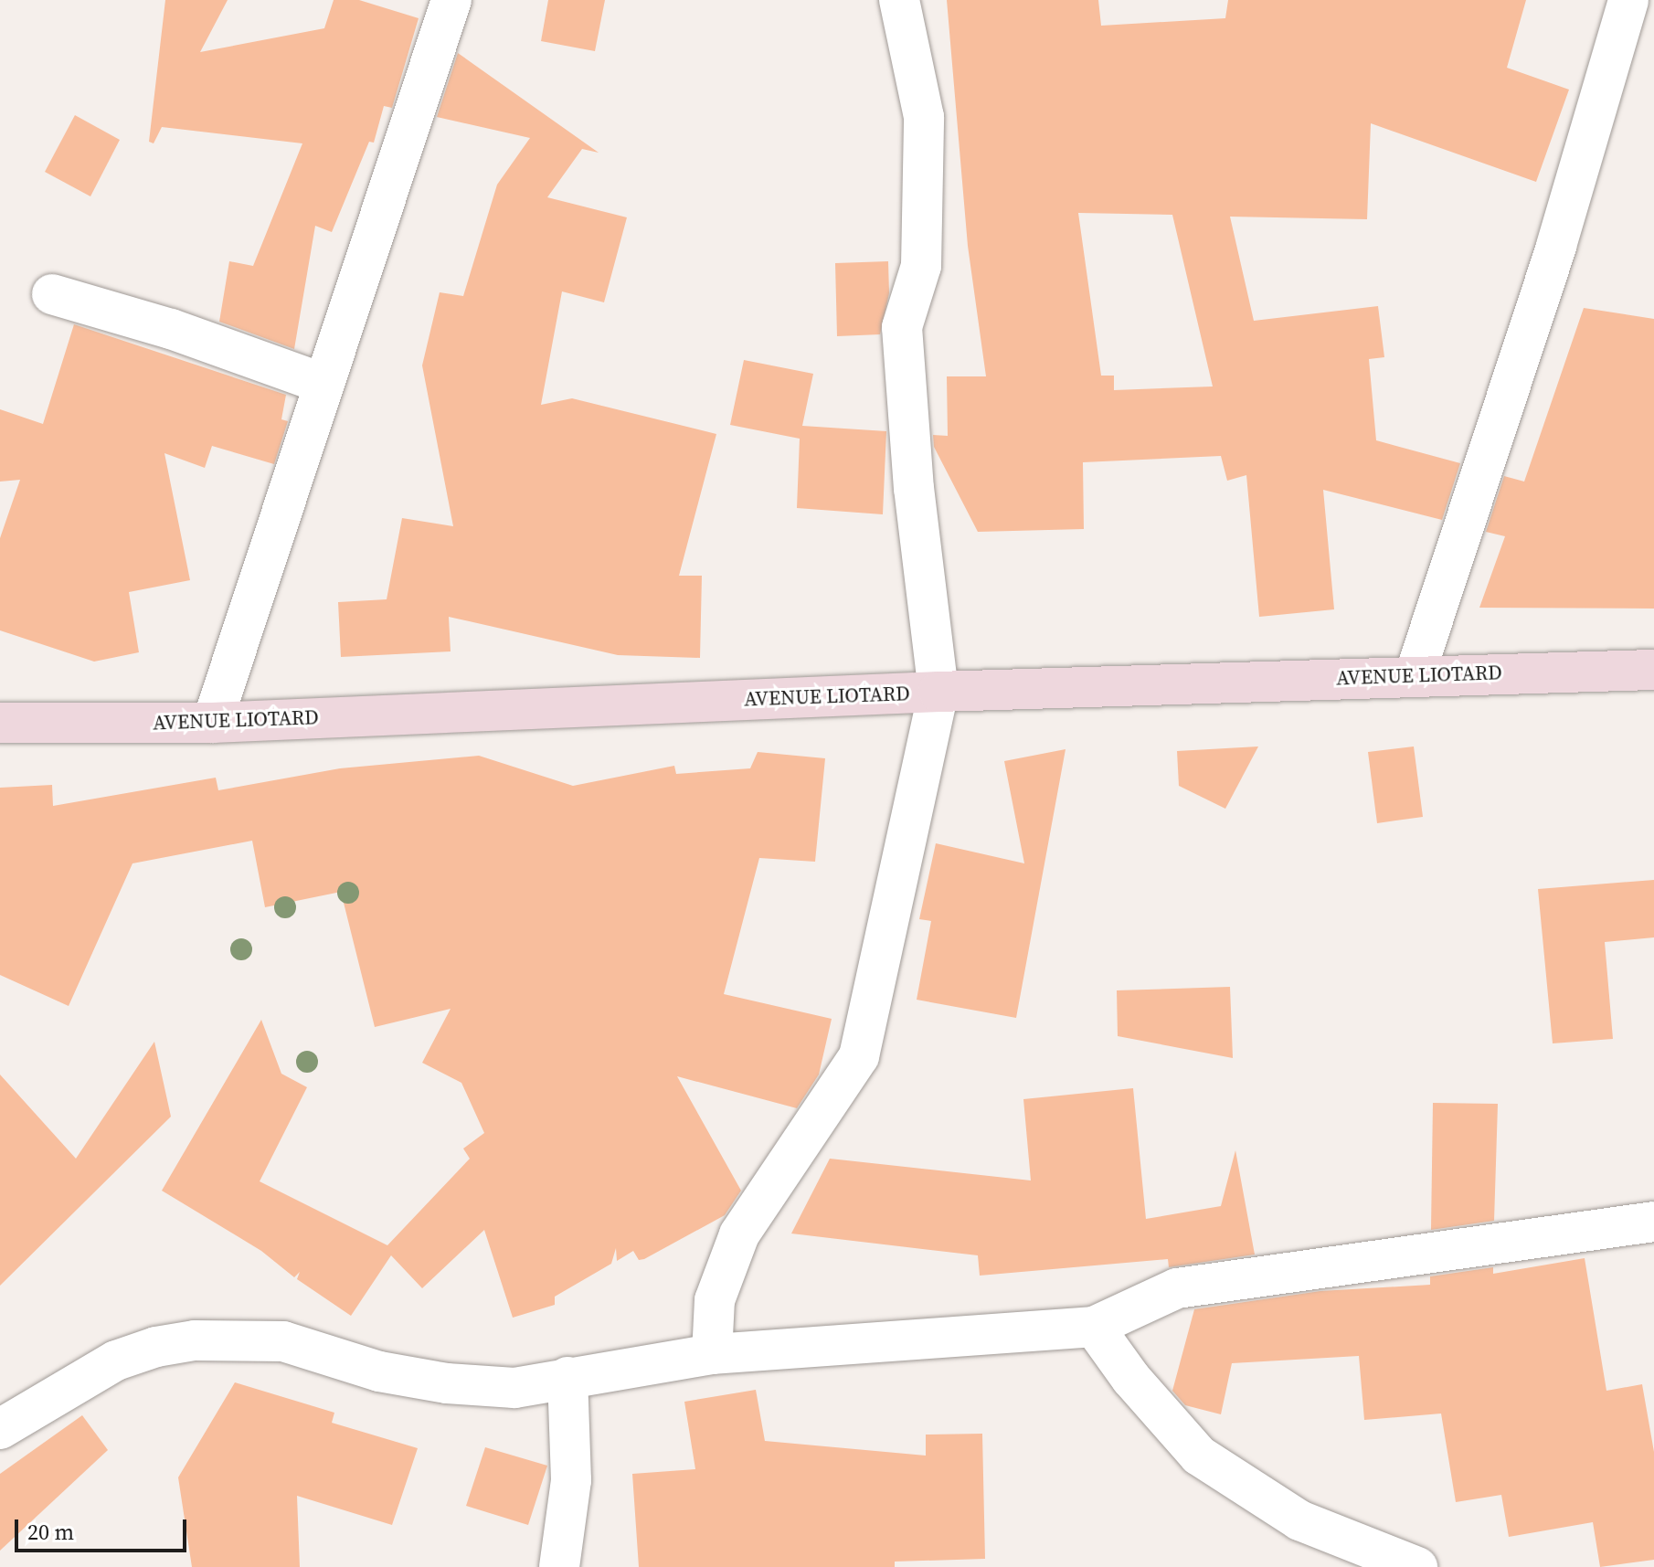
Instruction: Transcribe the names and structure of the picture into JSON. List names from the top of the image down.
{
  "streets": {
    "street": ["AVENUE LIOTARD"]
  },
  "scale_bar": "20 m"
}
